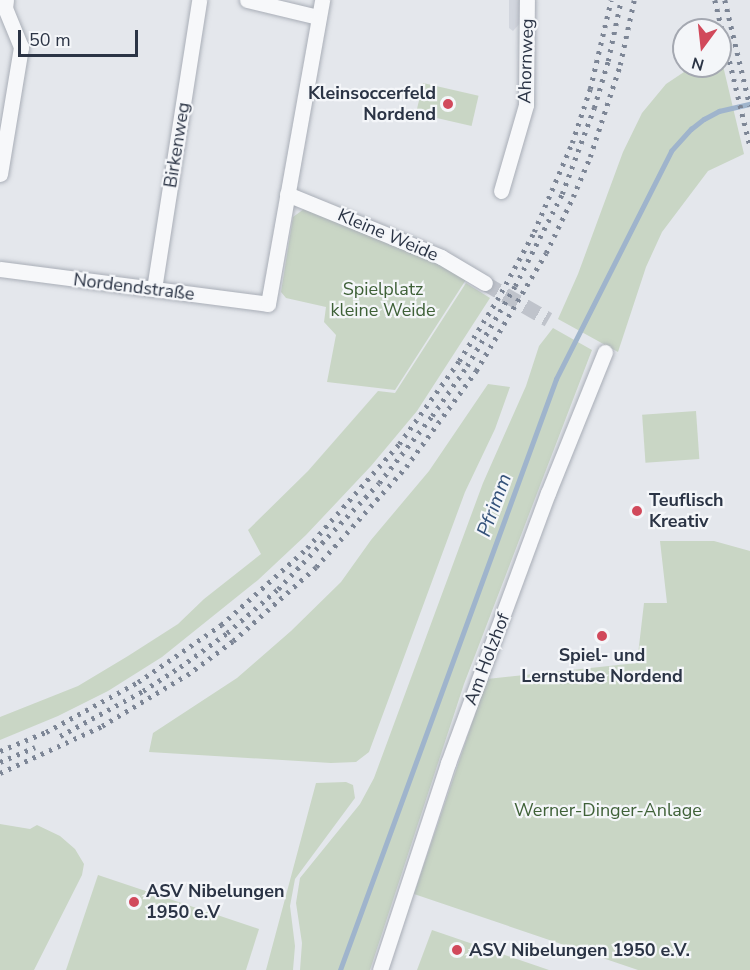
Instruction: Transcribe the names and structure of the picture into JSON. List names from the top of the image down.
{
  "streets": {
    "street": [
      "Ahornweg",
      "Birkenweg",
      "Kleine Weide",
      "Nordendstraße",
      "Am Holzhof"
    ]
  },
  "crossings": [
    ["Birkenweg", "Nordendstraße"],
    ["Kleine Weide", "Nordendstraße"]
  ],
  "water": ["Pfrimm"],
  "parks": ["Spielplatz kleine Weide", "Werner-Dinger-Anlage"],
  "places": [
    "Kleinsoccerfeld Nordend",
    "Teuflisch Kreativ",
    "Spiel- und Lernstube Nordend",
    "ASV Nibelungen 1950 e.V",
    "ASV Nibelungen 1950 e.V."
  ],
  "scale_bar": "50 m",
  "north": "bottom"
}
